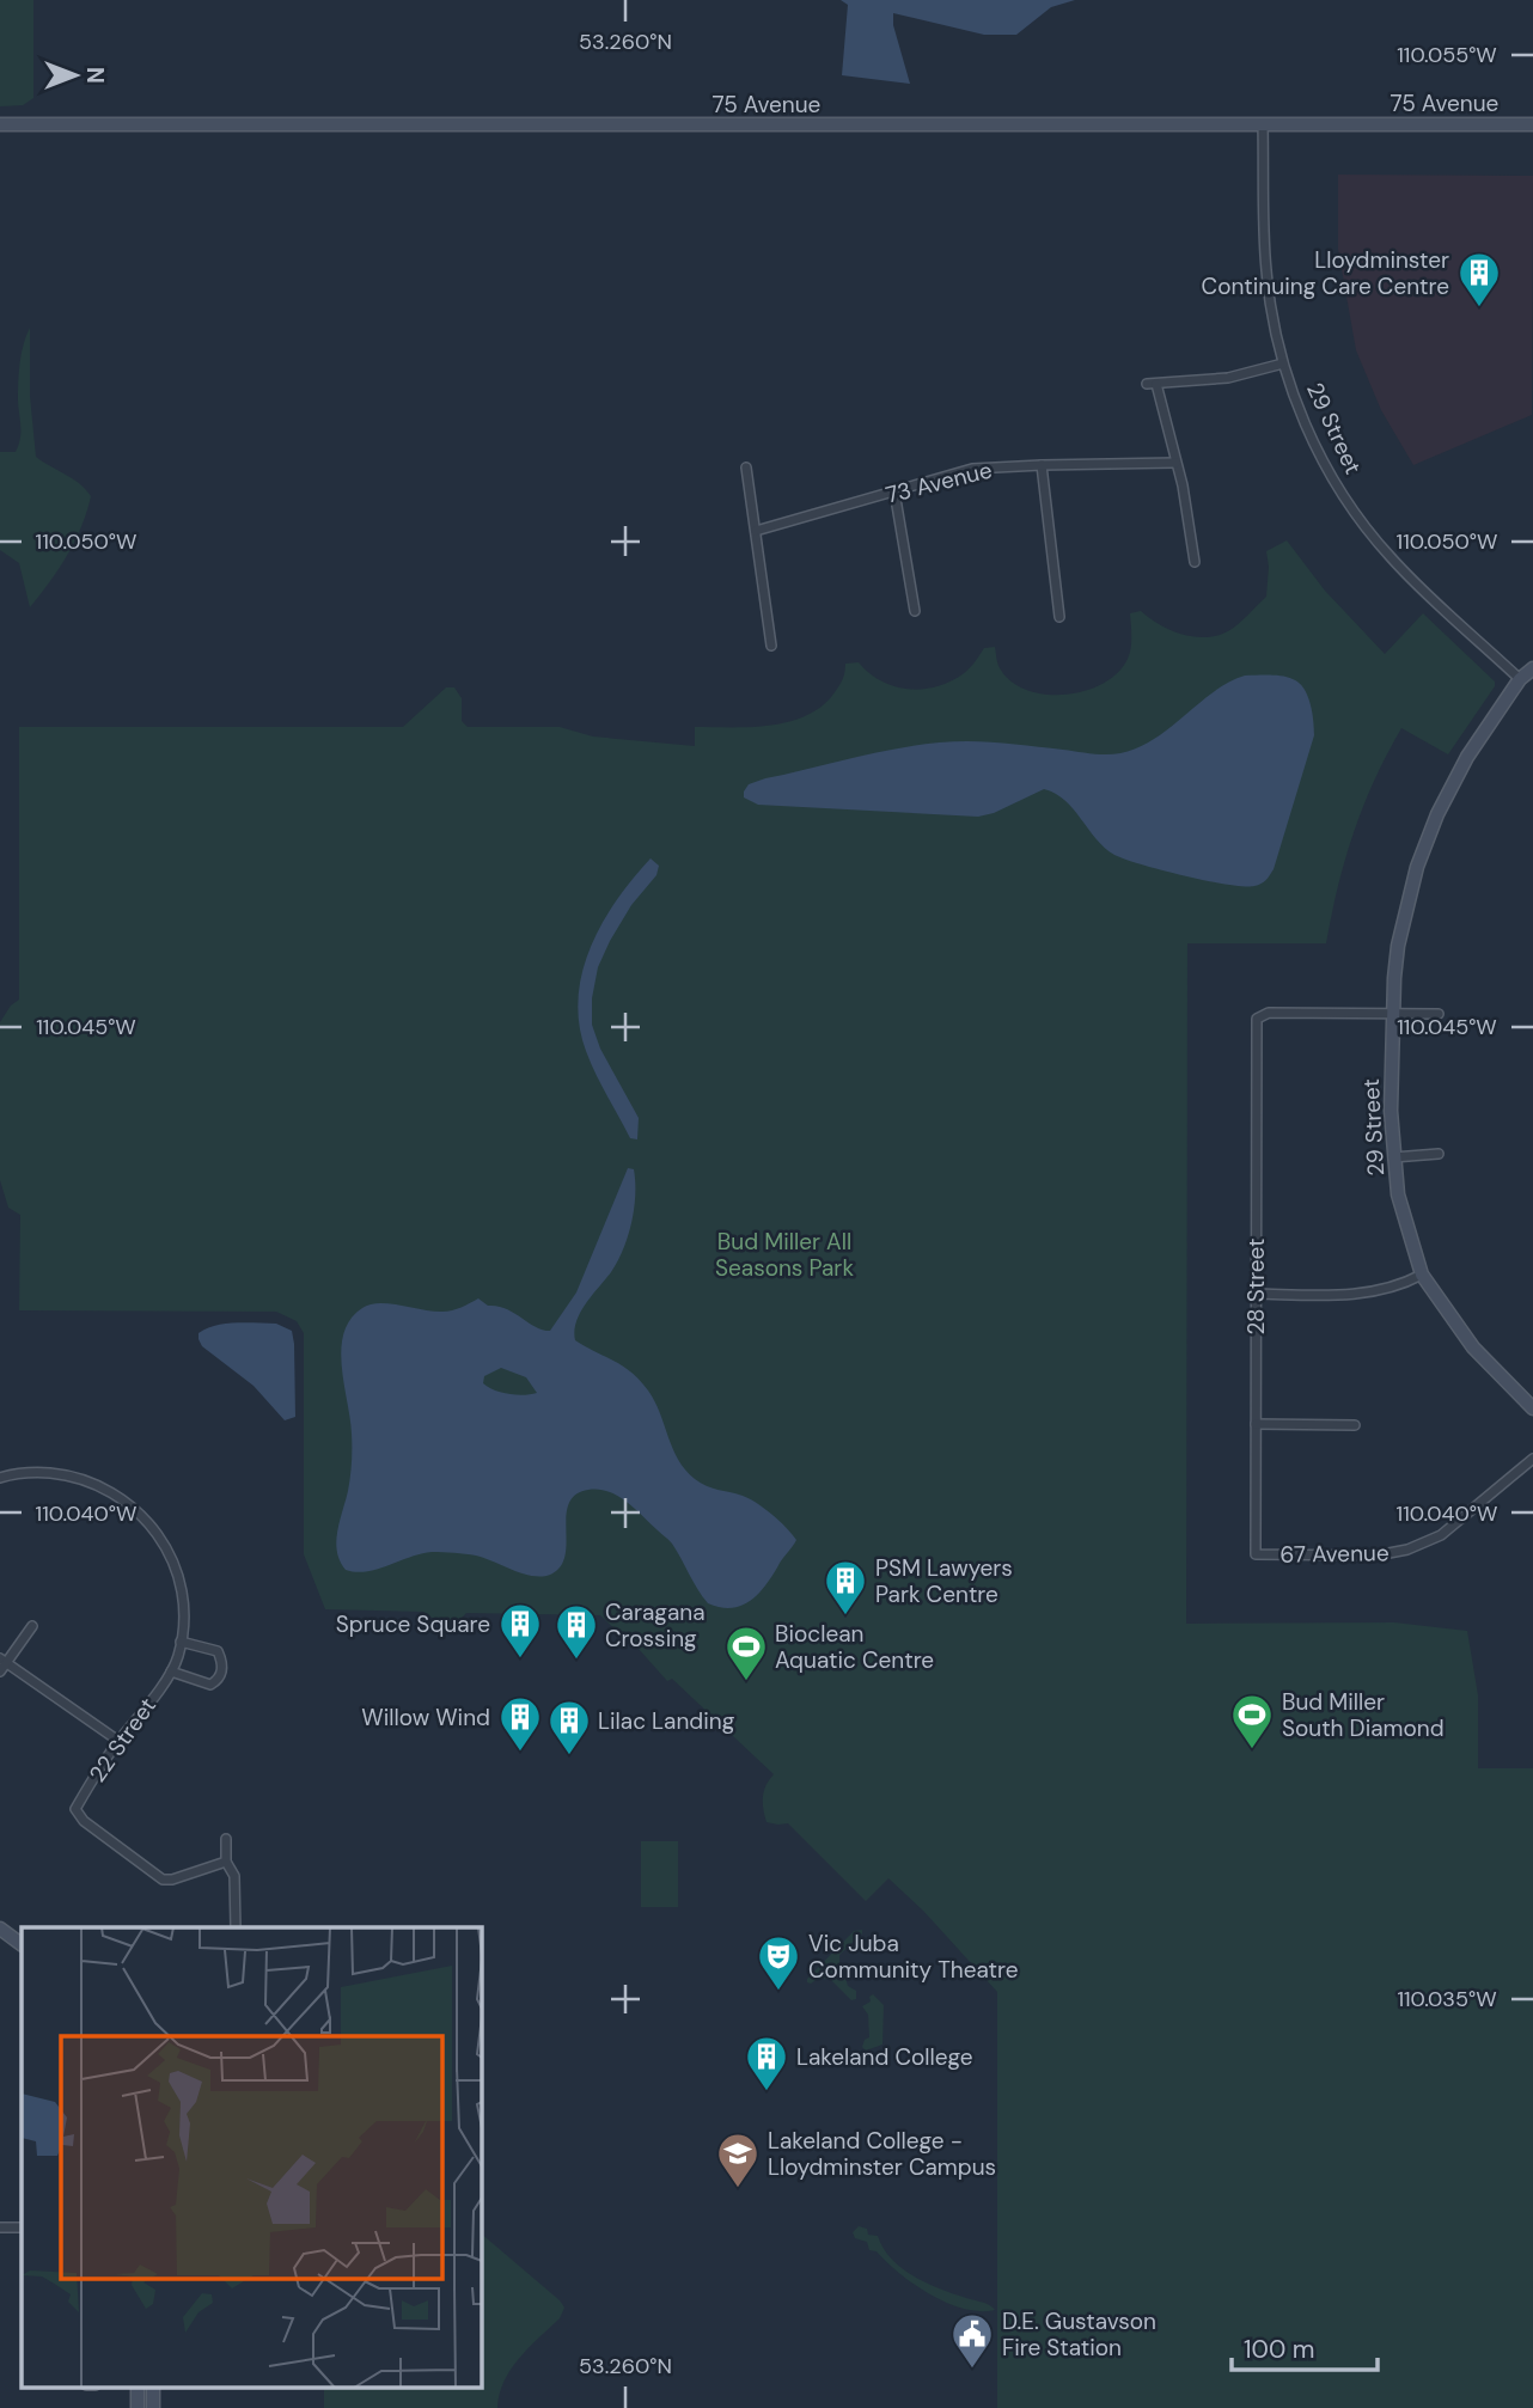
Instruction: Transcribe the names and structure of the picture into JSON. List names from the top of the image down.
{
  "streets": {
    "main road": ["75 Avenue", "29 Street"],
    "street": [
      "73 Avenue",
      "28 Street",
      "67 Avenue",
      "22 Street"
    ]
  },
  "crossings": [
    ["75 Avenue", "29 Street"],
    ["29 Street", "28 Street"],
    ["28 Street", "67 Avenue"]
  ],
  "parks": ["Bud Miller All Seasons Park"],
  "places": {
    "building": [
      "Lloydminster Continuing Care Centre",
      "PSM Lawyers Park Centre",
      "Spruce Square",
      "Caragana Crossing",
      "Willow Wind",
      "Lilac Landing",
      "Lakeland College"
    ],
    "sports": ["Bioclean Aquatic Centre", "Bud Miller South Diamond"],
    "theatre": ["Vic Juba Community Theatre"],
    "school or university": ["Lakeland College - Lloydminster Campus"],
    "public building": ["D.E. Gustavson Fire Station"]
  },
  "scale_bar": "100 m",
  "north": "right",
  "coordinates": [
    "53.260°N",
    "110.055°W",
    "110.050°W",
    "110.045°W",
    "110.040°W",
    "110.035°W"
  ]
}
